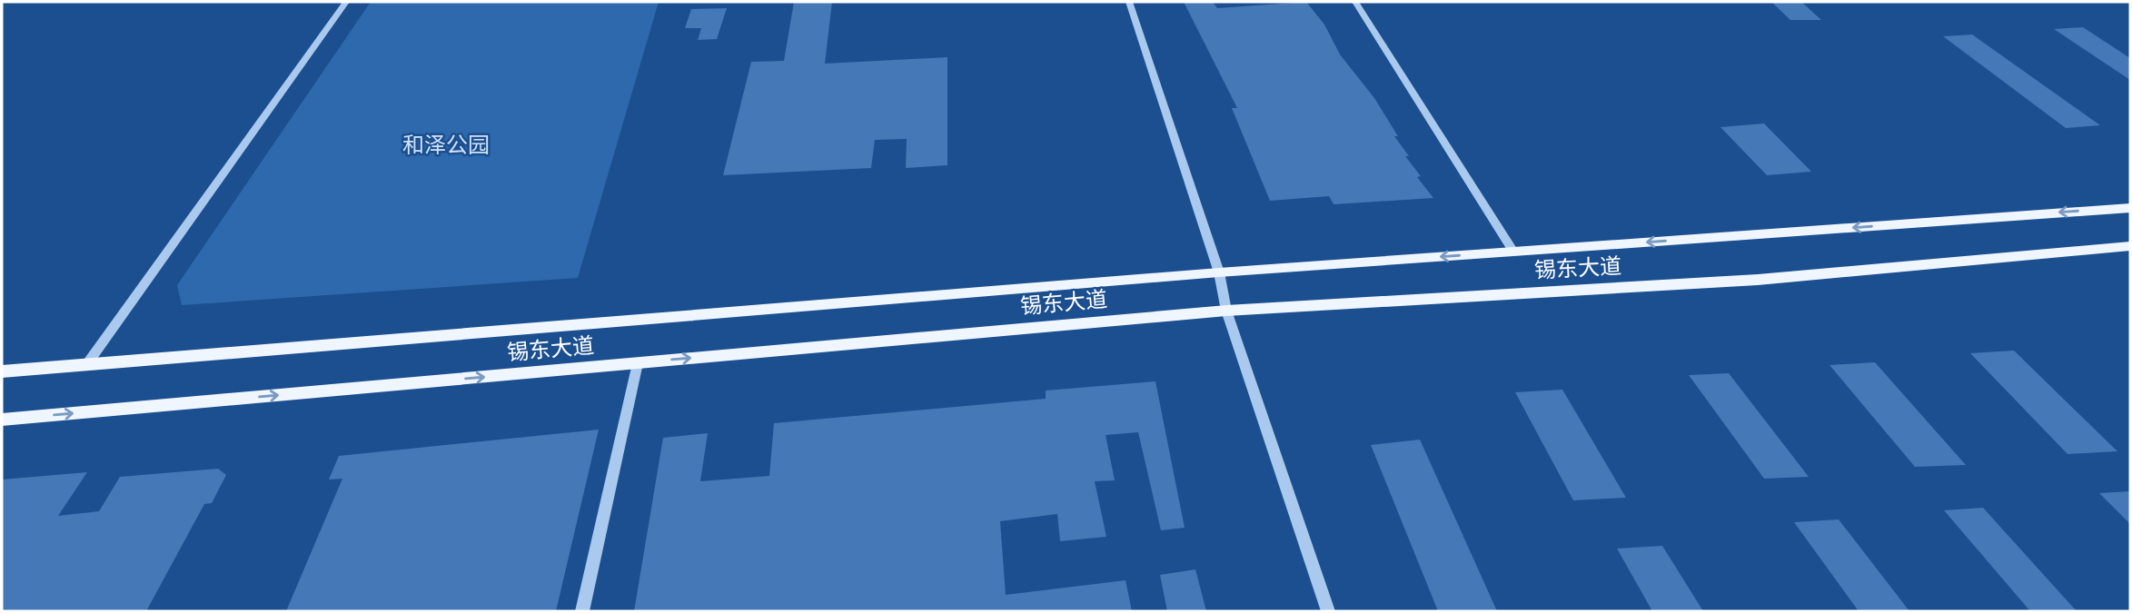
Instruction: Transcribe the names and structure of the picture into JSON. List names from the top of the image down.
{
  "streets": {
    "main road": ["锡东大道"]
  },
  "parks": ["和泽公园"]
}
